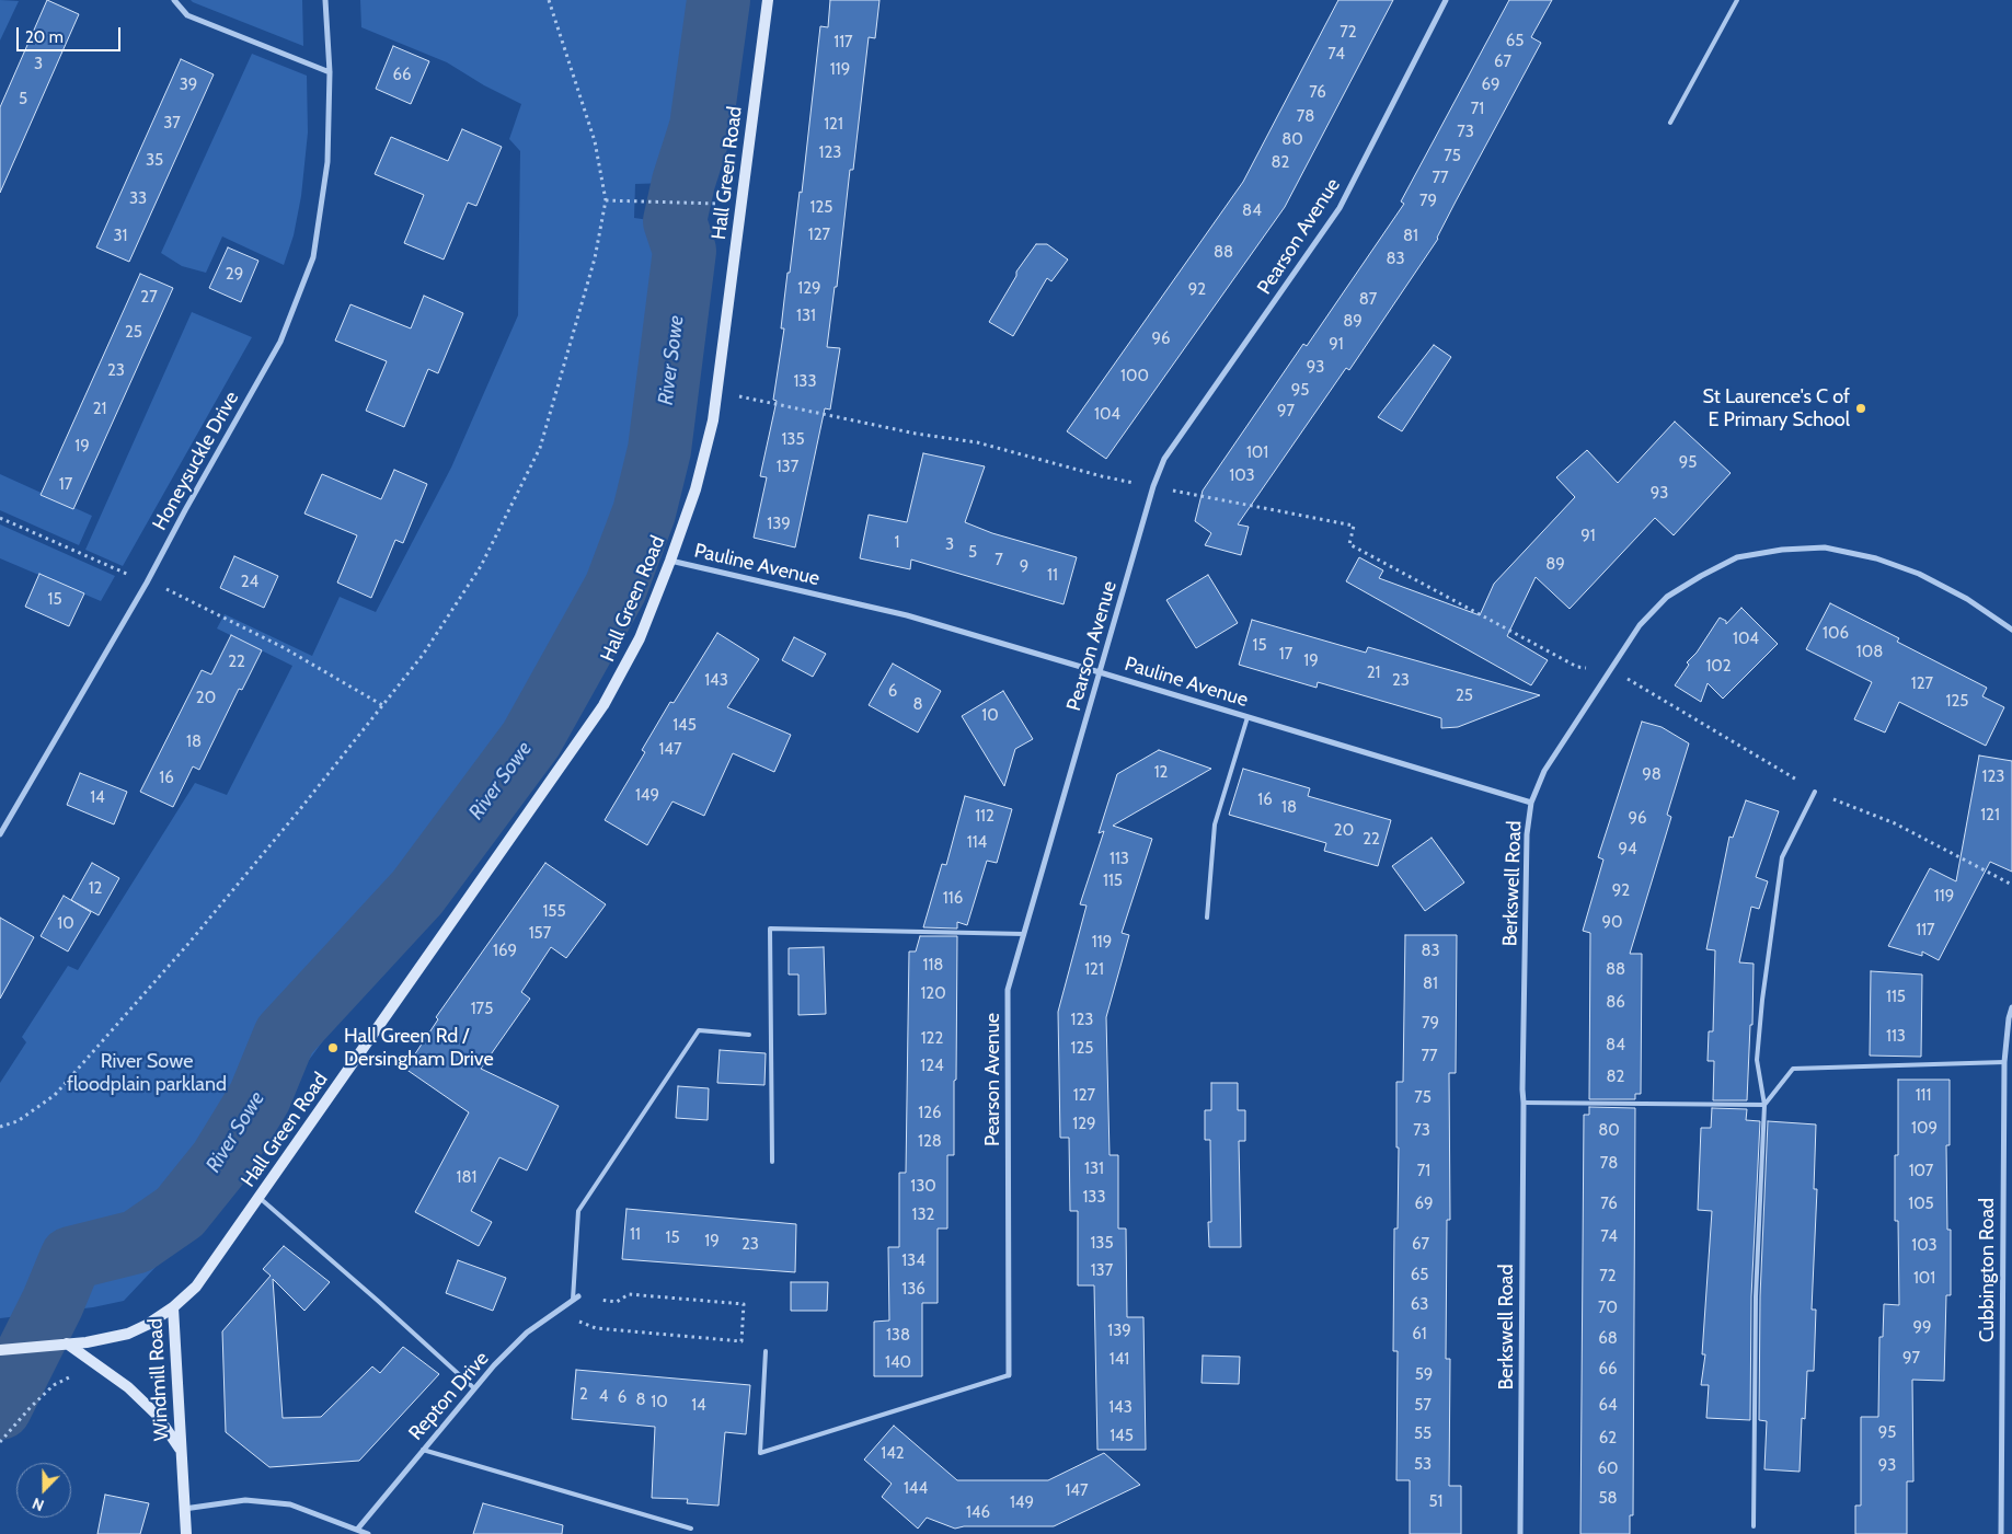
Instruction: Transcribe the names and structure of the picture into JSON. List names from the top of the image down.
{
  "streets": {
    "main road": ["Hall Green Road", "Windmill Road"],
    "street": [
      "Pearson Avenue",
      "Honeysuckle Drive",
      "Pauline Avenue",
      "Berkswell Road",
      "Cubbington Road",
      "Repton Drive"
    ]
  },
  "crossings": [
    ["Hall Green Road", "Pauline Avenue"],
    ["Hall Green Road", "Windmill Road"],
    ["Pearson Avenue", "Pauline Avenue"],
    ["Pauline Avenue", "Berkswell Road"]
  ],
  "water": ["River Sowe"],
  "parks": ["River Sowe floodplain parkland"],
  "places": ["St Laurence's C of E Primary School", "Hall Green Rd / Dersingham Drive"],
  "house_numbers": [
    "72",
    "65",
    "117",
    "74",
    "67",
    "3",
    "119",
    "66",
    "39",
    "69",
    "76",
    "5",
    "71",
    "78",
    "37",
    "121",
    "73",
    "80",
    "123",
    "75",
    "35",
    "82",
    "77",
    "33",
    "79",
    "125",
    "84",
    "127",
    "31",
    "81",
    "88",
    "83",
    "29",
    "129",
    "92",
    "27",
    "87",
    "131",
    "89",
    "25",
    "96",
    "91",
    "93",
    "23",
    "100",
    "133",
    "95",
    "21",
    "97",
    "104",
    "135",
    "19",
    "101",
    "95",
    "137",
    "103",
    "17",
    "93",
    "139",
    "91",
    "1",
    "3",
    "5",
    "7",
    "89",
    "9",
    "11",
    "24",
    "15",
    "106",
    "104",
    "15",
    "108",
    "17",
    "19",
    "22",
    "102",
    "21",
    "143",
    "23",
    "127",
    "6",
    "25",
    "20",
    "125",
    "8",
    "10",
    "145",
    "18",
    "147",
    "12",
    "98",
    "123",
    "16",
    "149",
    "14",
    "16",
    "18",
    "121",
    "112",
    "96",
    "20",
    "22",
    "114",
    "94",
    "113",
    "115",
    "12",
    "92",
    "119",
    "116",
    "155",
    "90",
    "10",
    "117",
    "157",
    "119",
    "169",
    "83",
    "118",
    "121",
    "88",
    "81",
    "120",
    "115",
    "86",
    "175",
    "123",
    "79",
    "113",
    "122",
    "84",
    "125",
    "77",
    "124",
    "82",
    "127",
    "111",
    "75",
    "126",
    "129",
    "109",
    "73",
    "80",
    "128",
    "78",
    "131",
    "71",
    "107",
    "181",
    "130",
    "133",
    "69",
    "76",
    "105",
    "132",
    "11",
    "74",
    "15",
    "19",
    "135",
    "23",
    "67",
    "103",
    "134",
    "137",
    "65",
    "72",
    "101",
    "136",
    "63",
    "70",
    "99",
    "139",
    "61",
    "138",
    "68",
    "97",
    "141",
    "140",
    "66",
    "59",
    "2",
    "4",
    "6",
    "8",
    "10",
    "14",
    "57",
    "64",
    "143",
    "95",
    "55",
    "145",
    "62",
    "142",
    "53",
    "93",
    "60",
    "144",
    "147",
    "58",
    "51",
    "149",
    "146"
  ],
  "scale_bar": "20 m",
  "north": "bottom"
}
